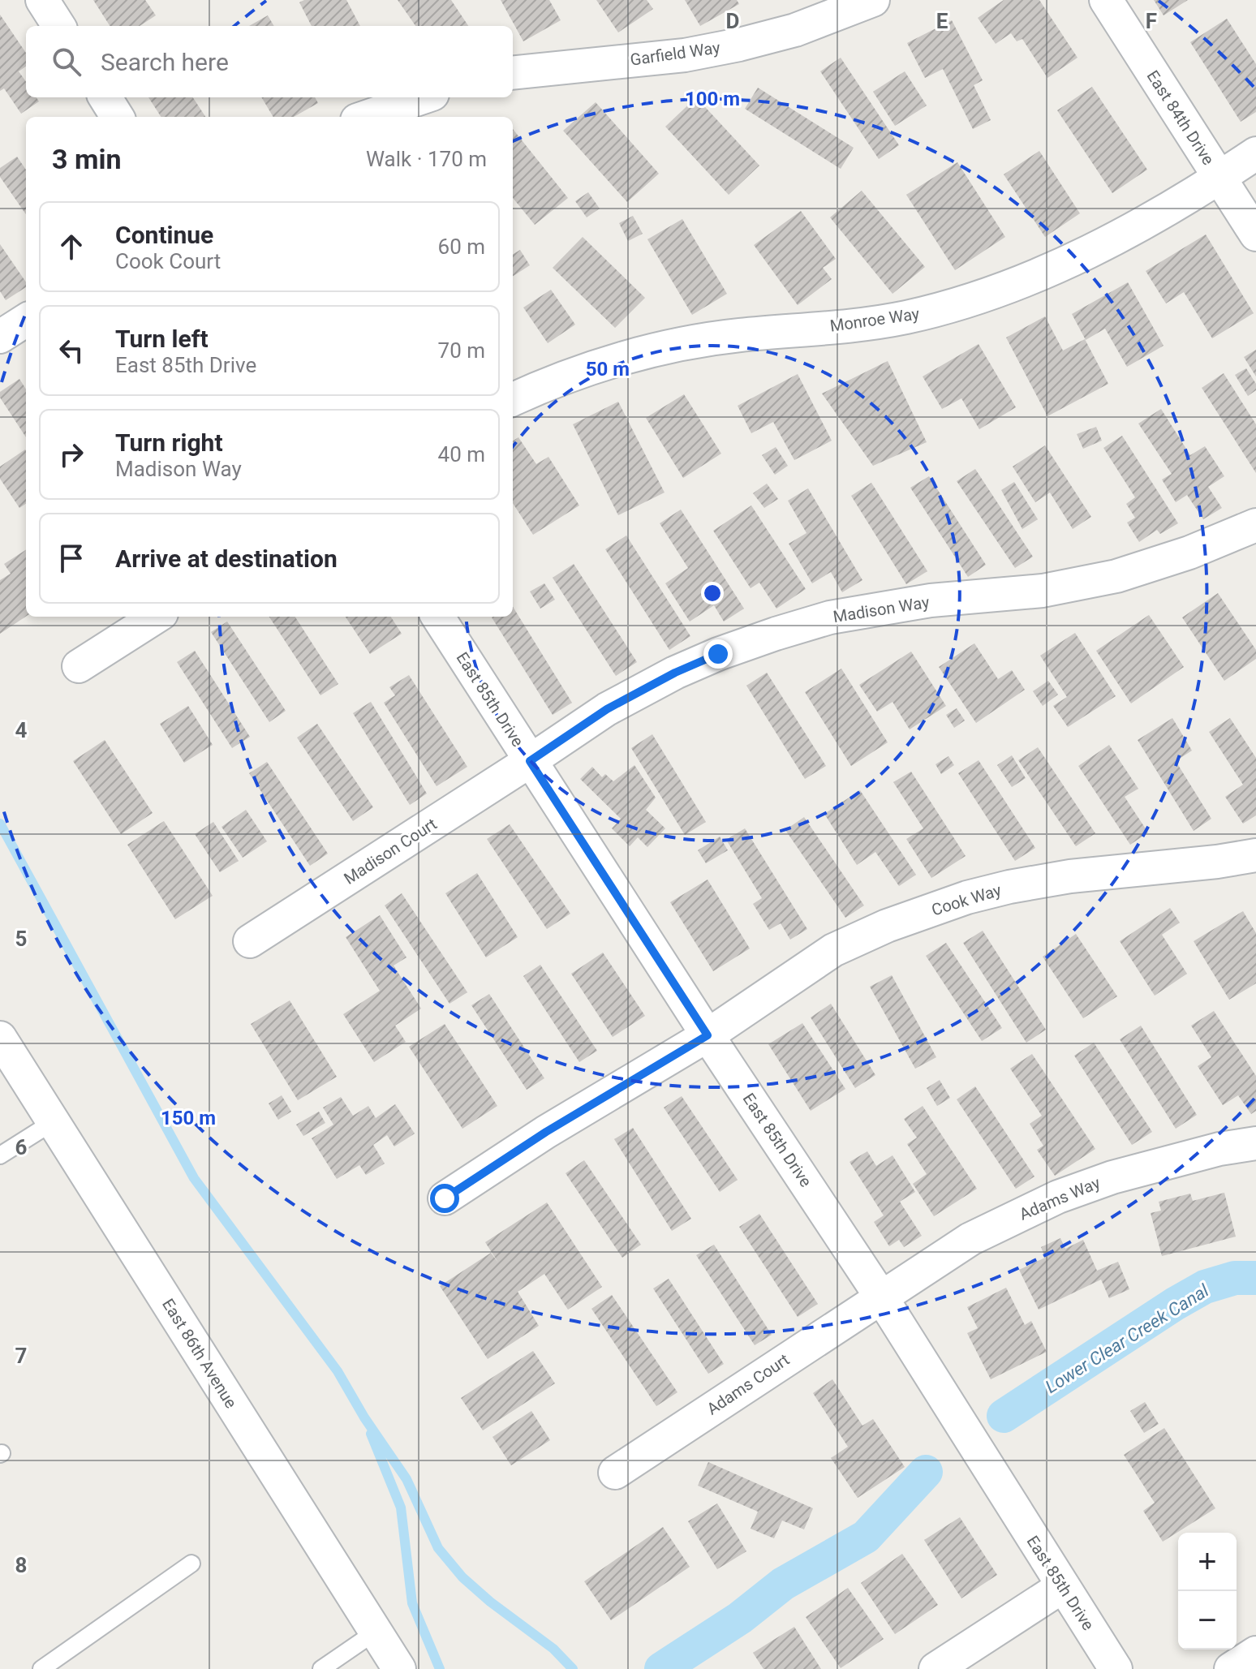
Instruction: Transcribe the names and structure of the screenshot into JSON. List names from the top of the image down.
{
  "streets": {
    "street": [
      "Garfield Way",
      "East 84th Drive",
      "Monroe Way",
      "Madison Way",
      "East 85th Drive",
      "Madison Court",
      "Cook Way",
      "Adams Way",
      "East 86th Avenue",
      "Adams Court"
    ]
  },
  "crossings": [
    ["East 84th Drive", "Monroe Way"],
    ["Madison Way", "East 85th Drive"],
    ["Madison Way", "Madison Court"],
    ["East 85th Drive", "Madison Court"],
    ["East 85th Drive", "Cook Way"],
    ["East 85th Drive", "Adams Way"],
    ["East 85th Drive", "Adams Court"],
    ["Adams Way", "Adams Court"]
  ],
  "water": ["Lower Clear Creek Canal"],
  "page": {
    "search": "Search here",
    "heading": ["3 min", "Walk · 170 m"],
    "list": [
      ["Continue", "Cook Court", "60 m"],
      ["Turn left", "East 85th Drive", "70 m"],
      ["Turn right", "Madison Way", "40 m"],
      "Arrive at destination"
    ],
    "map_buttons": ["+", "−"]
  },
  "grid": {
    "columns": ["D", "E", "F"],
    "rows": [
      "4",
      "5",
      "6",
      "7",
      "8"
    ]
  },
  "rings": ["100 m", "50 m", "150 m"]
}
